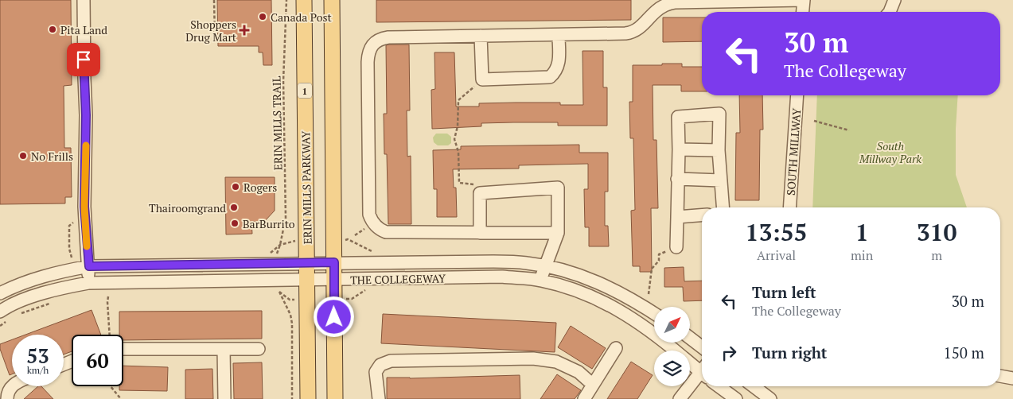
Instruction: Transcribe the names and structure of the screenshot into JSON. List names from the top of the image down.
{
  "streets": {
    "main road": ["1", "ERIN MILLS PARKWAY"],
    "street": ["SOUTH MILLWAY", "THE COLLEGEWAY"],
    "path": ["ERIN MILLS TRAIL"]
  },
  "crossings": [
    ["ERIN MILLS PARKWAY", "THE COLLEGEWAY"]
  ],
  "parks": ["South Millway Park"],
  "places": {
    "other": [
      "Canada Post",
      "Pita Land",
      "No Frills",
      "Rogers",
      "Thairoomgrand",
      "BarBurrito"
    ],
    "health": ["Shoppers Drug Mart"]
  },
  "north": "top right",
  "page": {
    "turn": ["30 m", "The Collegeway"],
    "eta": [
      "13:55",
      "Arrival",
      "1",
      "min",
      "310",
      "m"
    ],
    "list": [
      {
        "name": "Turn left",
        "note": "The Collegeway",
        "value": "30 m"
      },
      {
        "name": "Turn right",
        "value": "150 m"
      }
    ],
    "speed": "53 km/h",
    "limit": "60"
  }
}
